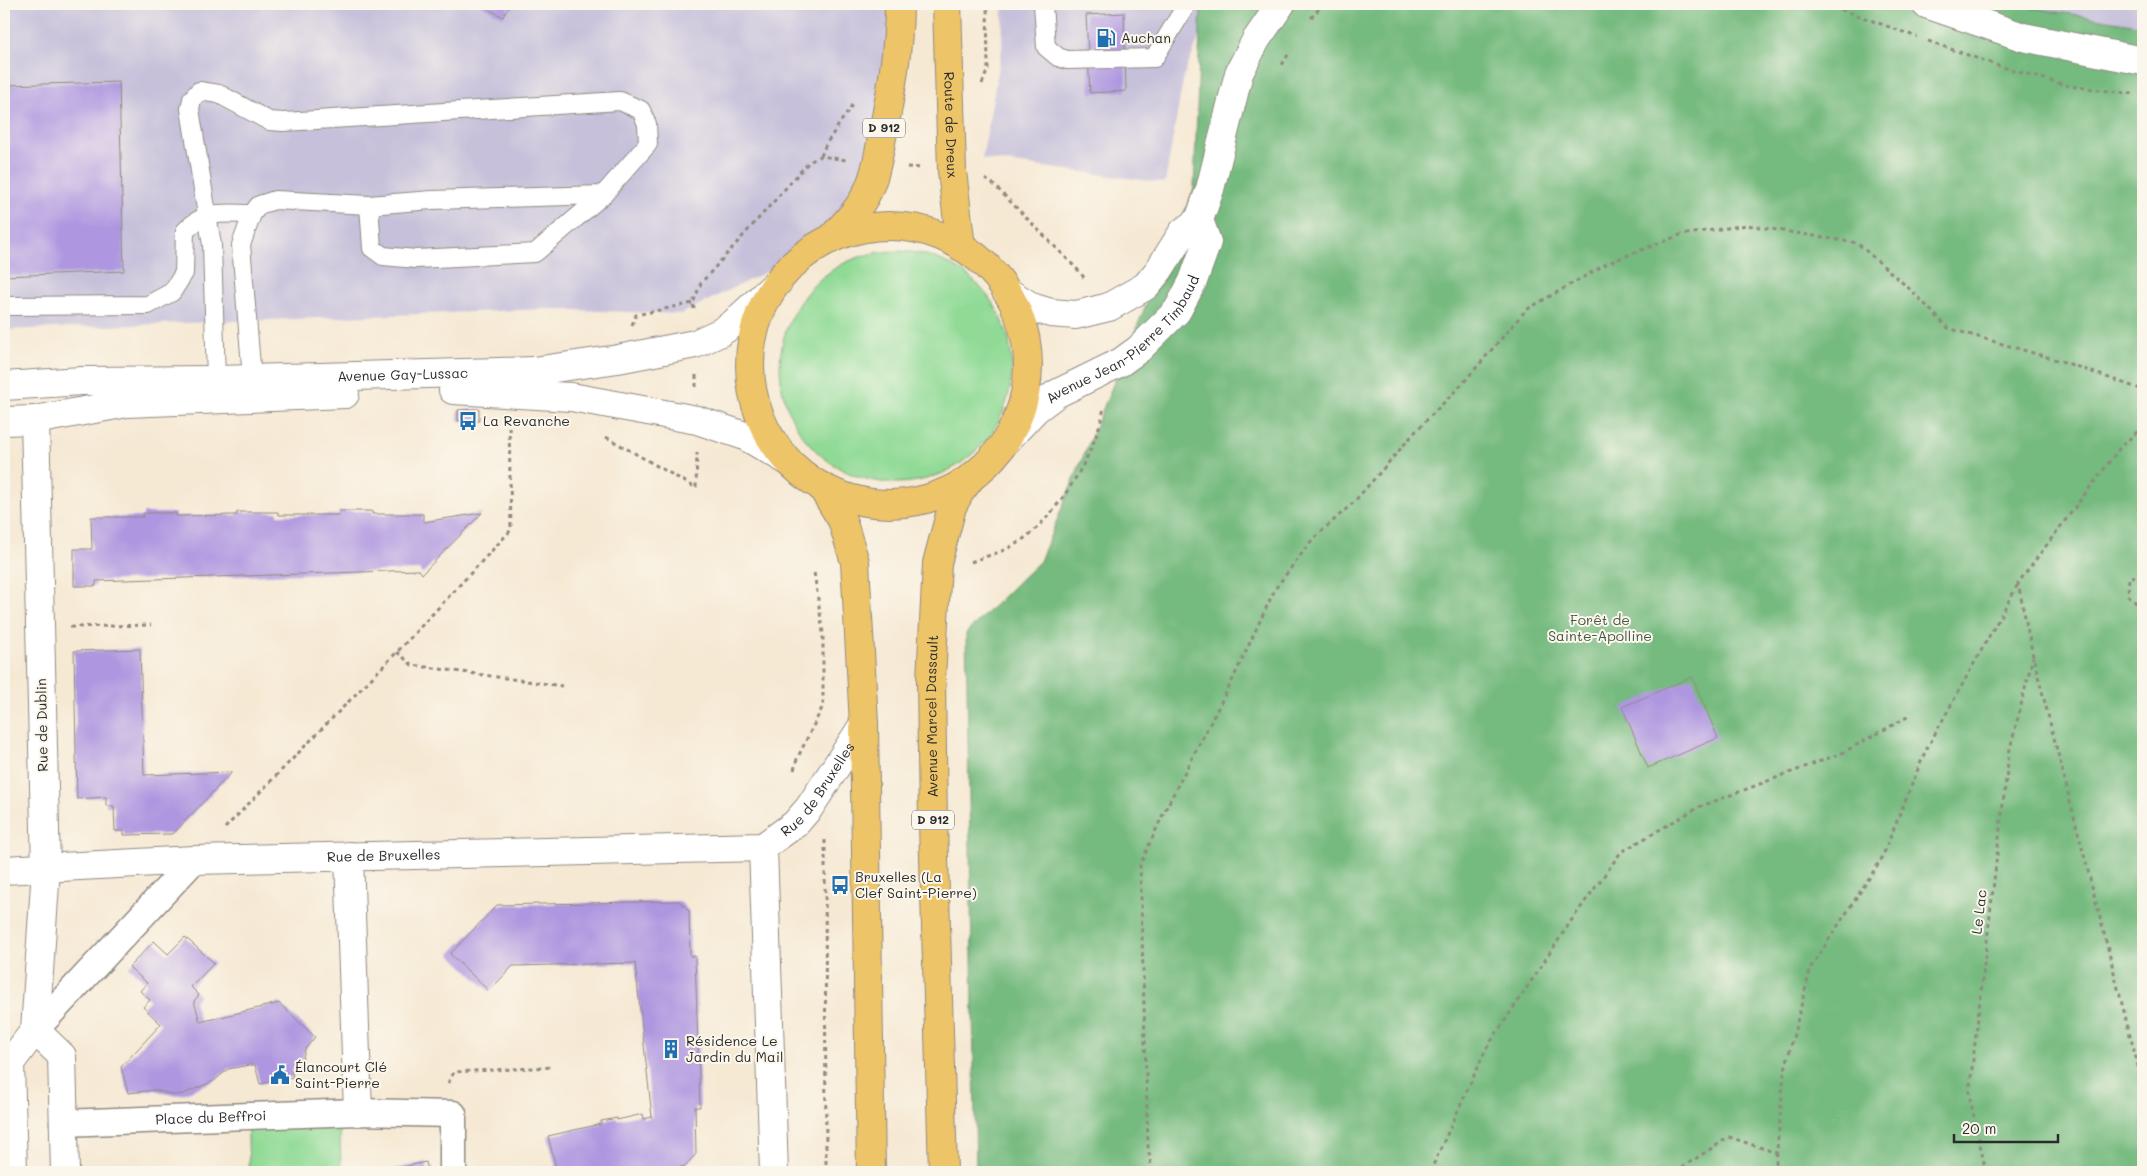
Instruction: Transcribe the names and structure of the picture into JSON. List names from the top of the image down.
{
  "streets": {
    "main road": ["Route de Dreux", "D 912", "Avenue Marcel Dassault"],
    "street": [
      "Avenue Jean-Pierre Timbaud",
      "Avenue Gay-Lussac",
      "Rue de Dublin",
      "Rue de Bruxelles",
      "Place du Beffroi"
    ],
    "path": ["Le Lac"]
  },
  "crossings": [
    ["Avenue Gay-Lussac", "Rue de Dublin"],
    ["Rue de Dublin", "Rue de Bruxelles"]
  ],
  "parks": ["Forêt de Sainte-Apolline"],
  "places": {
    "fuel station": ["Auchan"],
    "bus stop": ["La Revanche", "Bruxelles (La Clef Saint-Pierre)"],
    "building": ["Résidence Le Jardin du Mail"],
    "public building": ["Élancourt Clé Saint-Pierre"]
  },
  "scale_bar": "20 m"
}
